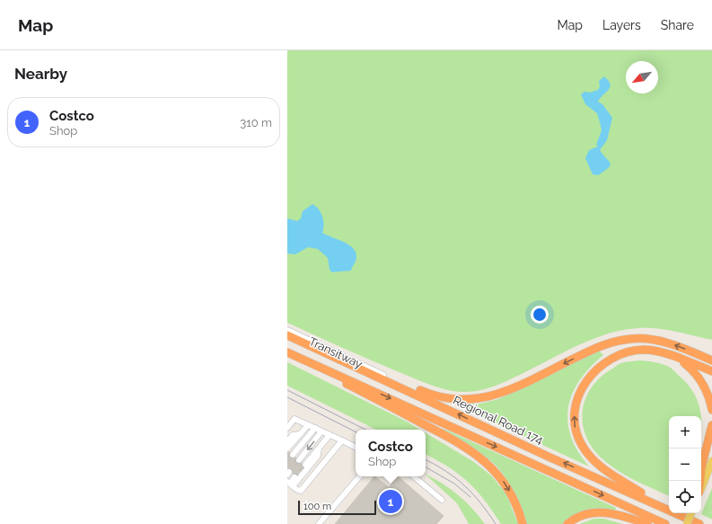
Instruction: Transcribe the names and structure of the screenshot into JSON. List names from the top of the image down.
{
  "streets": {
    "highway": ["Regional Road 174"],
    "lane": ["Transitway"]
  },
  "scale_bar": "100 m",
  "north": "bottom left",
  "page": {
    "header": "Map",
    "nav": ["Map", "Layers", "Share"],
    "heading": "Nearby",
    "list": [
      {
        "mark": "1",
        "name": "Costco",
        "note": "Shop",
        "value": "310 m"
      }
    ],
    "map_buttons": ["+", "−"],
    "popup": ["Costco", "Shop"],
    "pins": "1",
    "scale": "100 m"
  }
}
